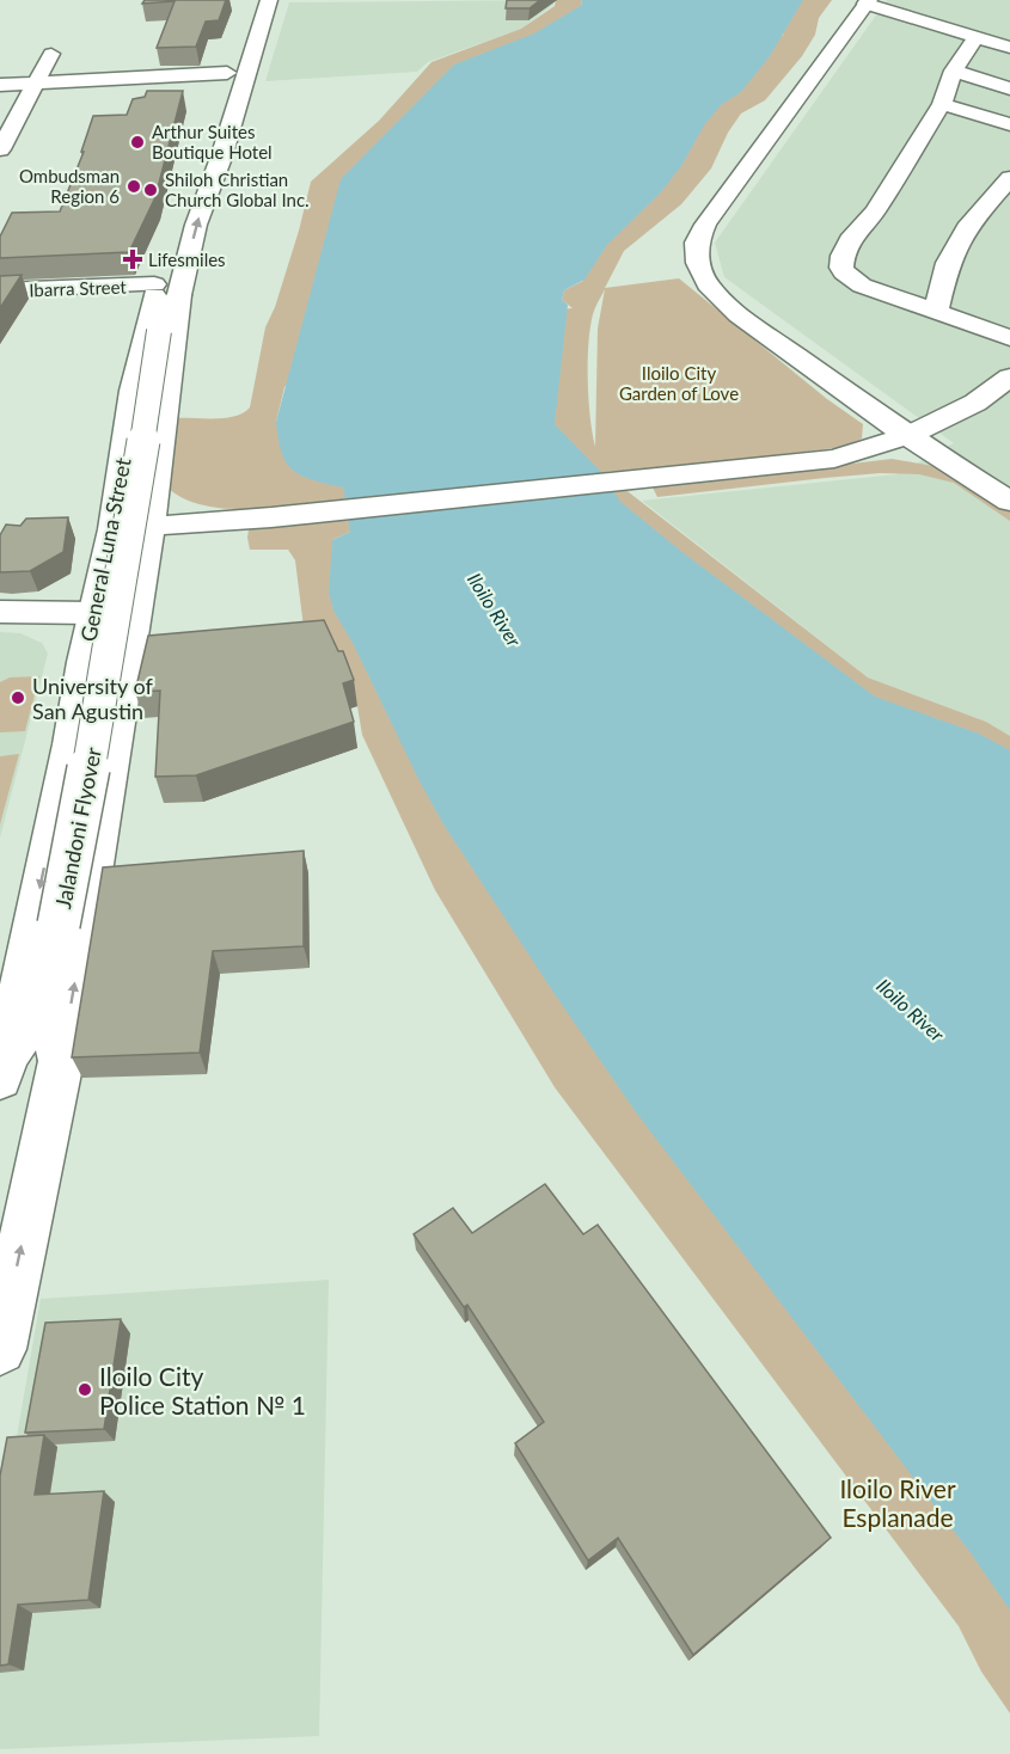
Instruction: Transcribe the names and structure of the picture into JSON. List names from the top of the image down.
{
  "streets": {
    "main road": ["Ibarra Street", "General Luna Street", "Jalandoni Flyover"]
  },
  "crossings": [
    ["Ibarra Street", "General Luna Street"],
    ["Ibarra Street", "Jalandoni Flyover"],
    ["General Luna Street", "Jalandoni Flyover"]
  ],
  "water": ["Iloilo River"],
  "parks": ["Iloilo City Garden of Love", "Iloilo River Esplanade"],
  "places": {
    "other": [
      "Arthur Suites Boutique Hotel",
      "Ombudsman Region 6",
      "Shiloh Christian Church Global Inc.",
      "University of San Agustin",
      "Iloilo City Police Station № 1"
    ],
    "health": ["Lifesmiles"]
  }
}
